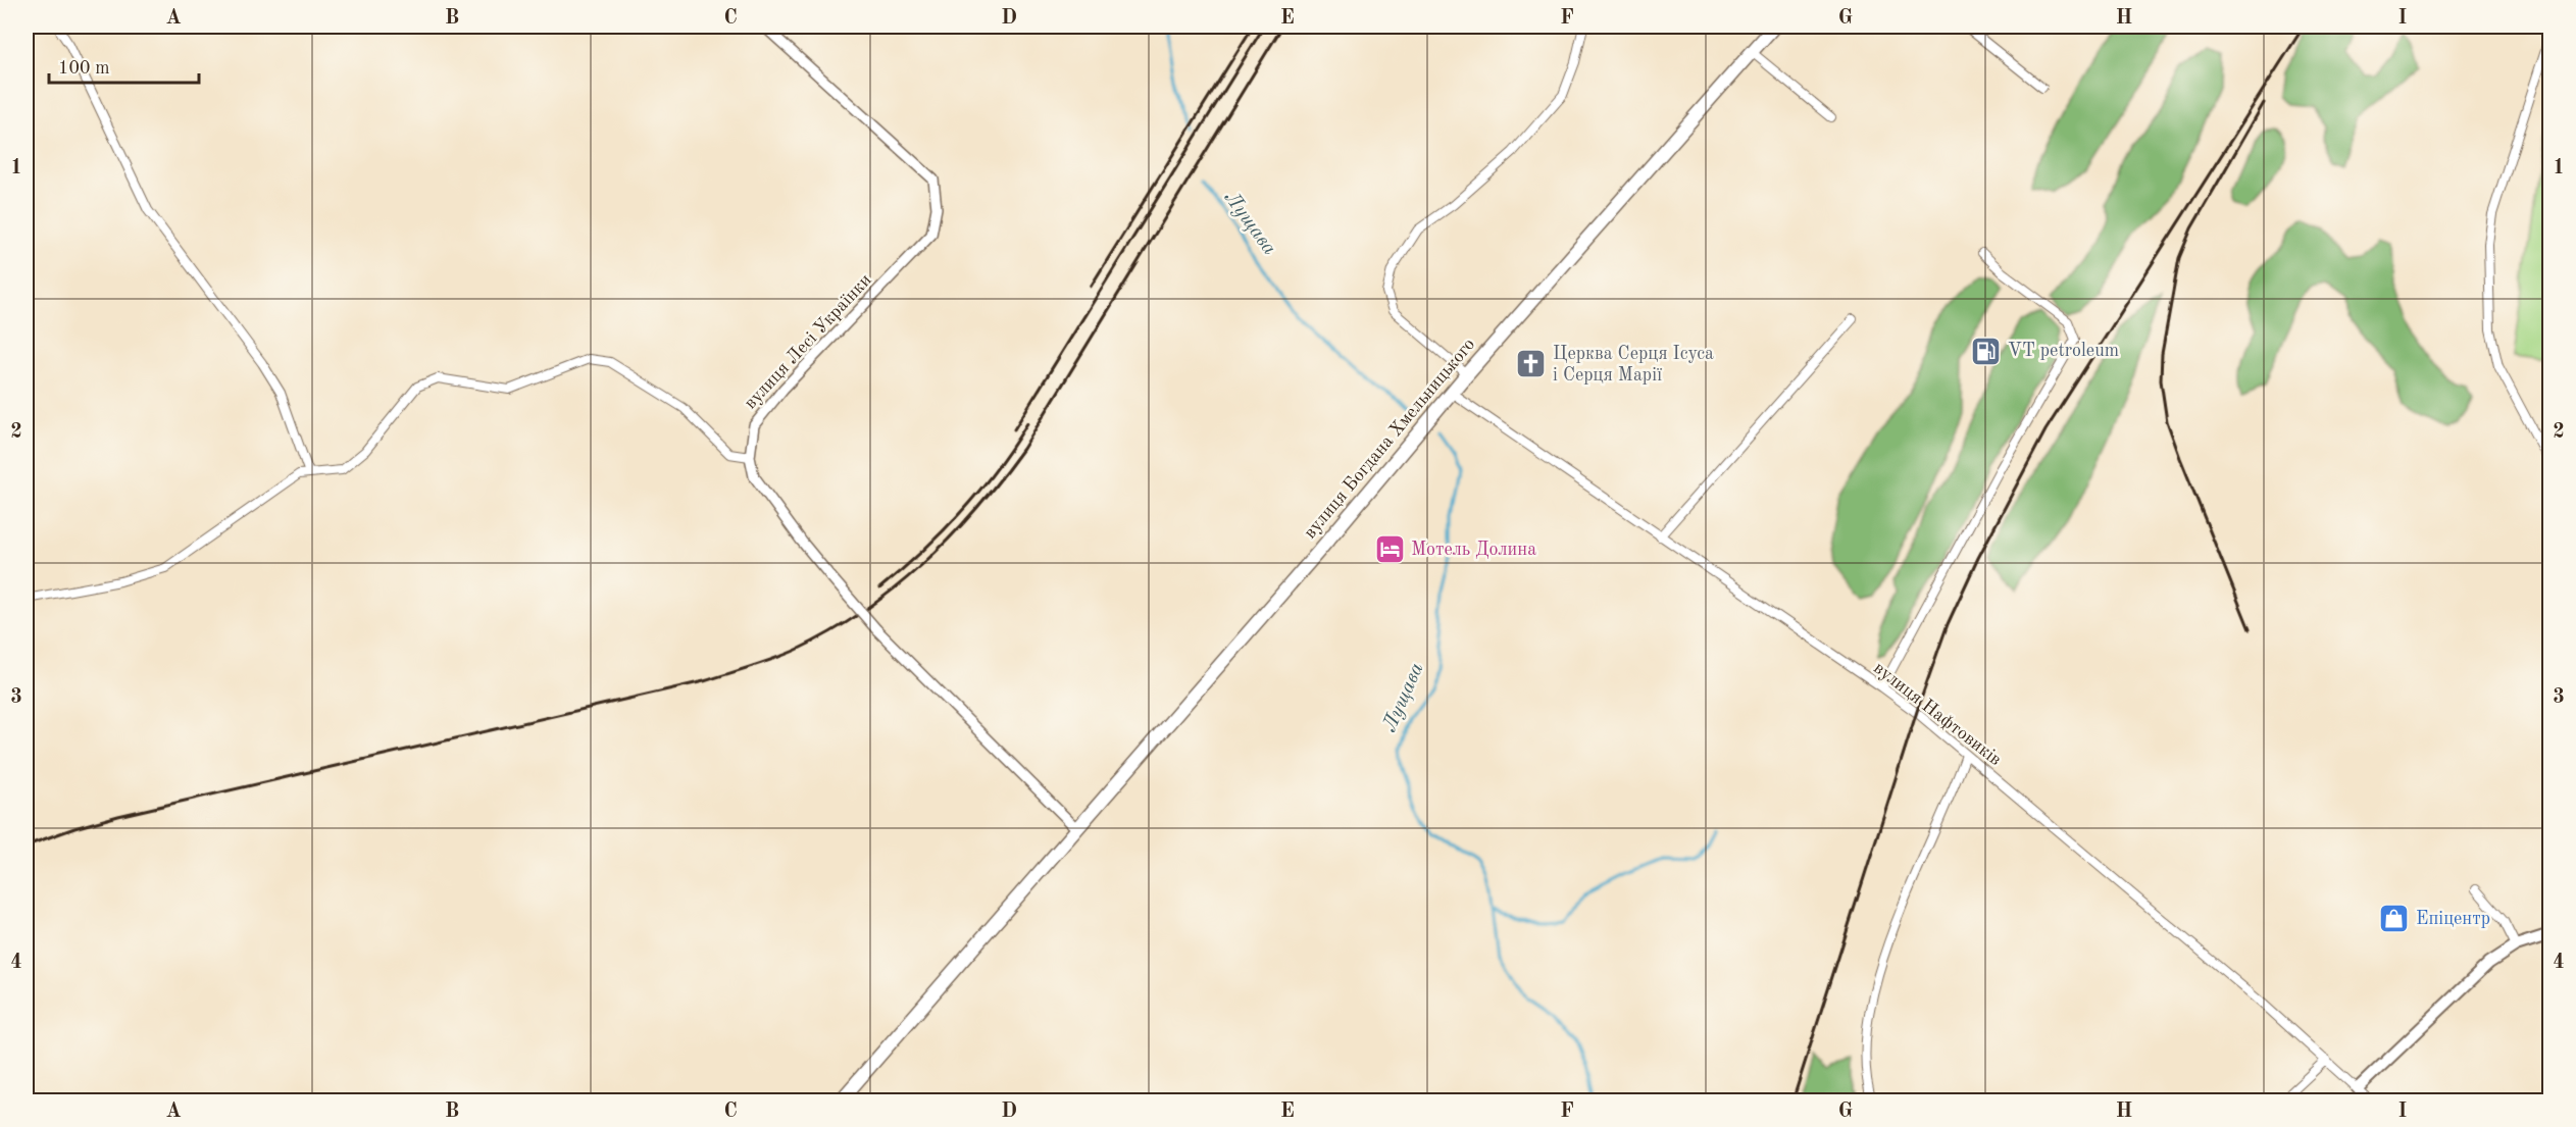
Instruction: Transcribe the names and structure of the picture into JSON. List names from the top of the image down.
{
  "streets": {
    "main road": ["вулиця Богдана Хмельницького"],
    "street": ["вулиця Лесі Українки", "вулиця Нафтовиків"]
  },
  "crossings": [
    ["вулиця Лесі Українки", "вулиця Богдана Хмельницького"],
    ["вулиця Богдана Хмельницького", "вулиця Нафтовиків"]
  ],
  "water": ["Лущава"],
  "places": {
    "fuel station": ["VT petroleum"],
    "church": ["Церква Серця Ісуса і Серця Марії"],
    "hotel": ["Мотель Долина"],
    "shop": ["Епіцентр"]
  },
  "scale_bar": "100 m",
  "grid": {
    "columns": [
      "A",
      "B",
      "C",
      "D",
      "E",
      "F",
      "G",
      "H",
      "I"
    ],
    "rows": [
      "1",
      "2",
      "3",
      "4"
    ]
  }
}
